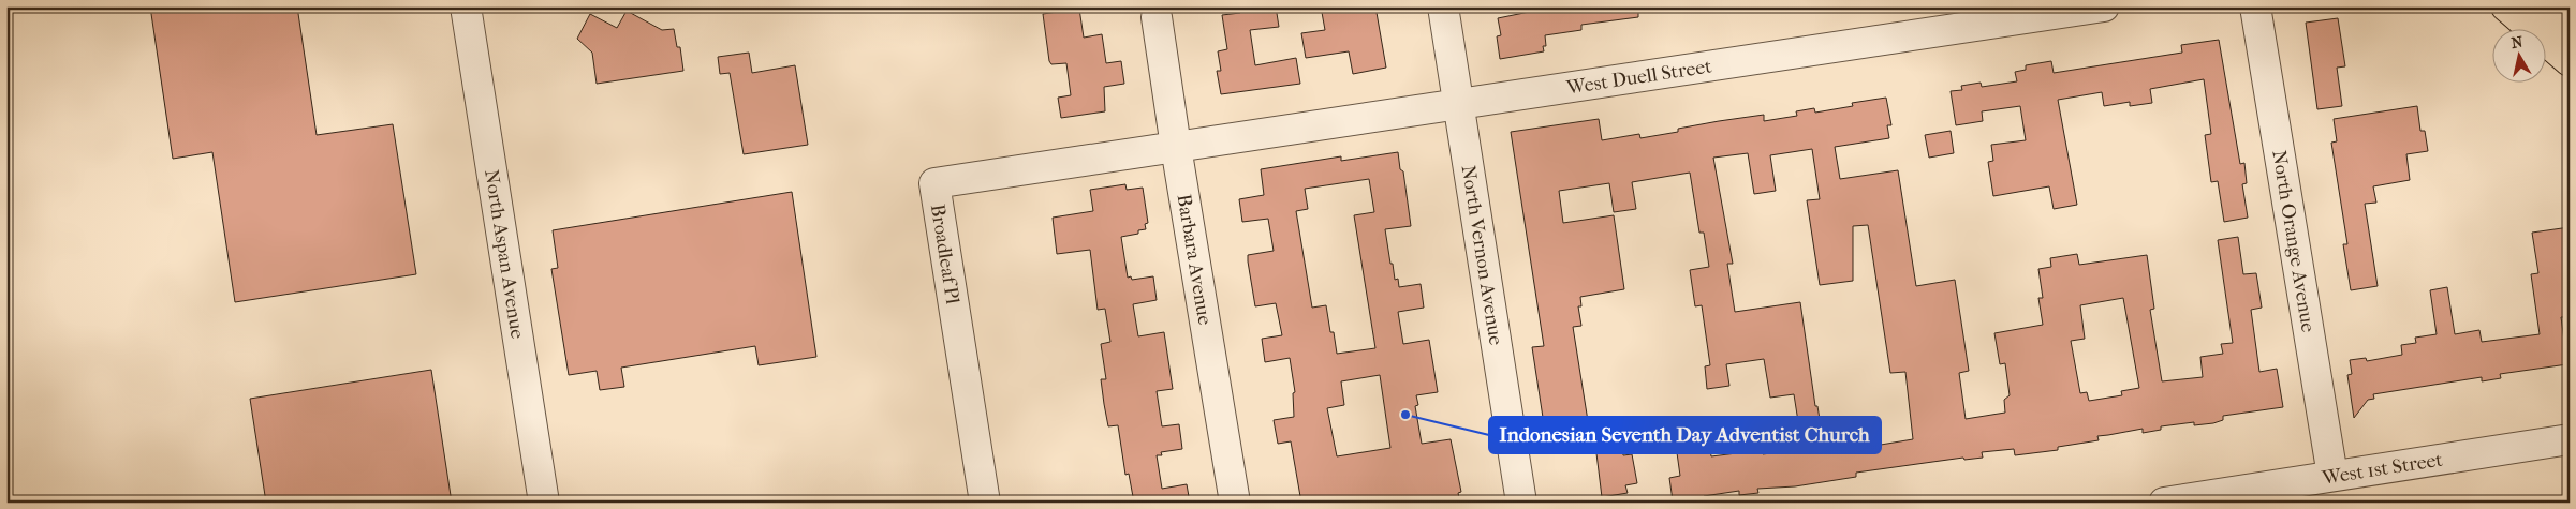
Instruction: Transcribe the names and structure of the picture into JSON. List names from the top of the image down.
{
  "streets": {
    "street": [
      "West Duell Street",
      "North Orange Avenue",
      "Broadleaf Pl",
      "North Aspan Avenue",
      "North Vernon Avenue",
      "Barbara Avenue",
      "West 1st Street"
    ]
  },
  "crossings": [
    ["West Duell Street", "Broadleaf Pl"],
    ["West Duell Street", "North Vernon Avenue"],
    ["West Duell Street", "Barbara Avenue"],
    ["North Orange Avenue", "West 1st Street"],
    ["Broadleaf Pl", "Barbara Avenue"]
  ],
  "places": ["Indonesian Seventh Day Adventist Church"],
  "north": "top"
}
